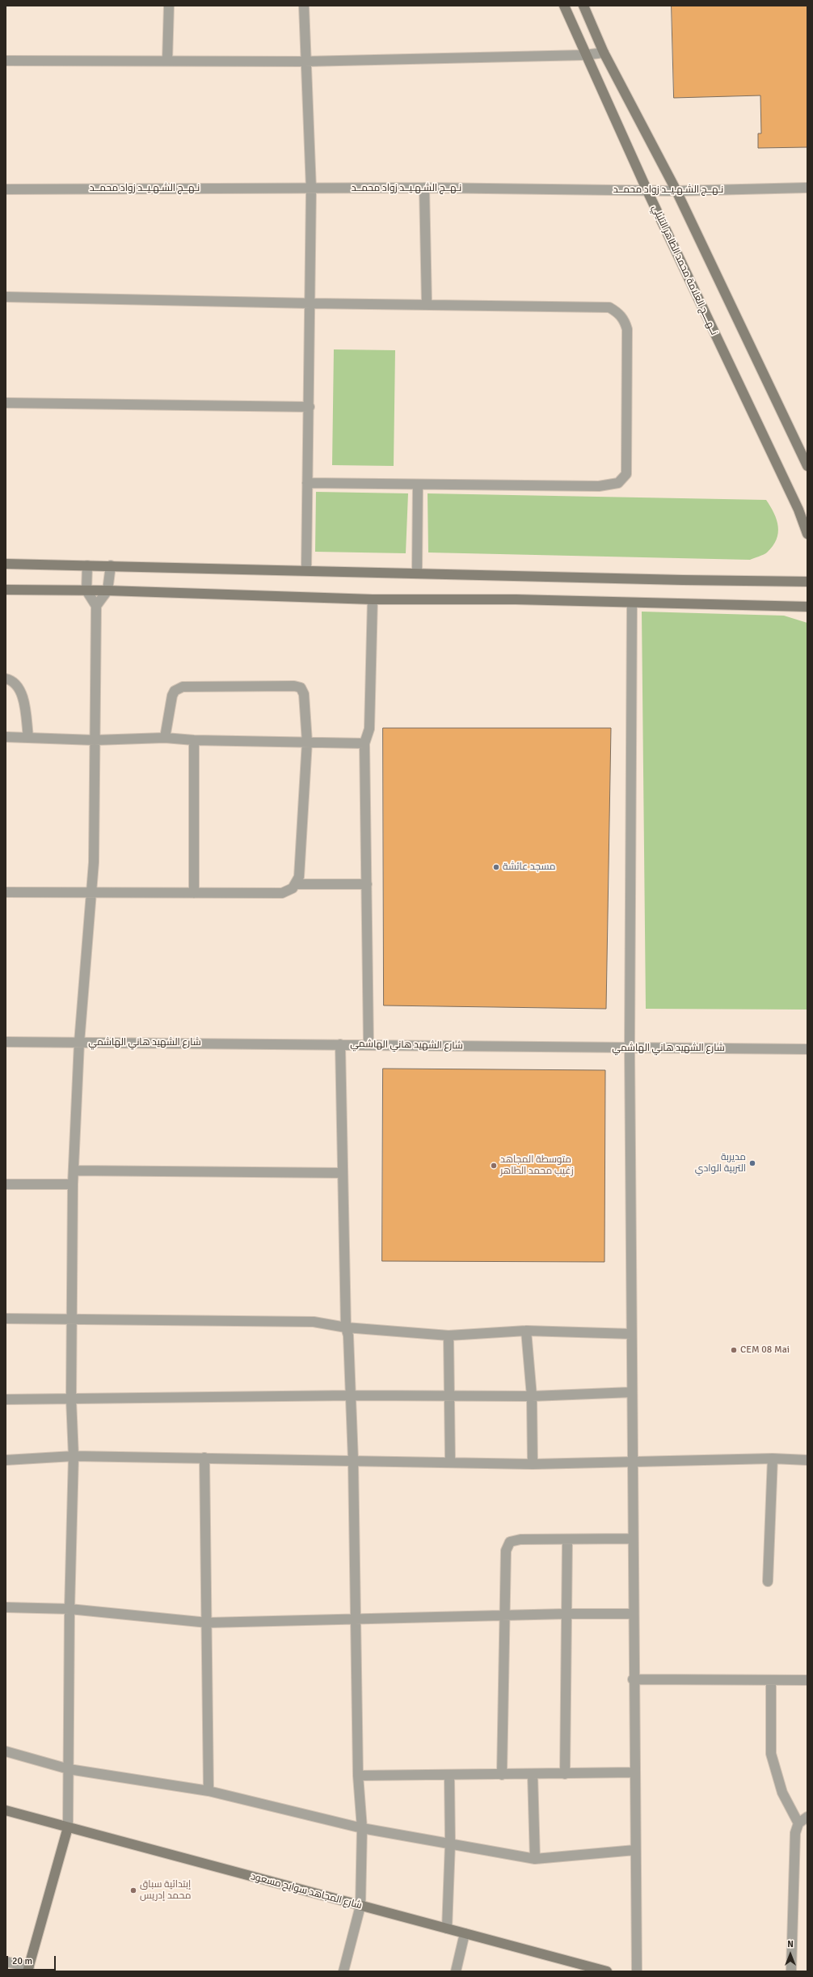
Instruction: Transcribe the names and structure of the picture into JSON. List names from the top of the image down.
{
  "streets": {
    "street": [
      "نـهــج الشـهـيــد زواد محمــد",
      "نــهــــج العلامة محمد الطاهر التليلي",
      "شارع الشهيد هاني الهاشمي",
      "شارع المجاهد سوايح مسعود"
    ]
  },
  "crossings": [
    ["نـهــج الشـهـيــد زواد محمــد", "نــهــــج العلامة محمد الطاهر التليلي"]
  ],
  "places": [
    "مسجد عائشة",
    "مديربة التربية الوادي",
    "متوسطة المجاهد زغيب محمد الطاهر",
    "CEM 08 Mai",
    "إبتدائية سباق محمد إدريس"
  ],
  "scale_bar": "20 m",
  "north": "top"
}
